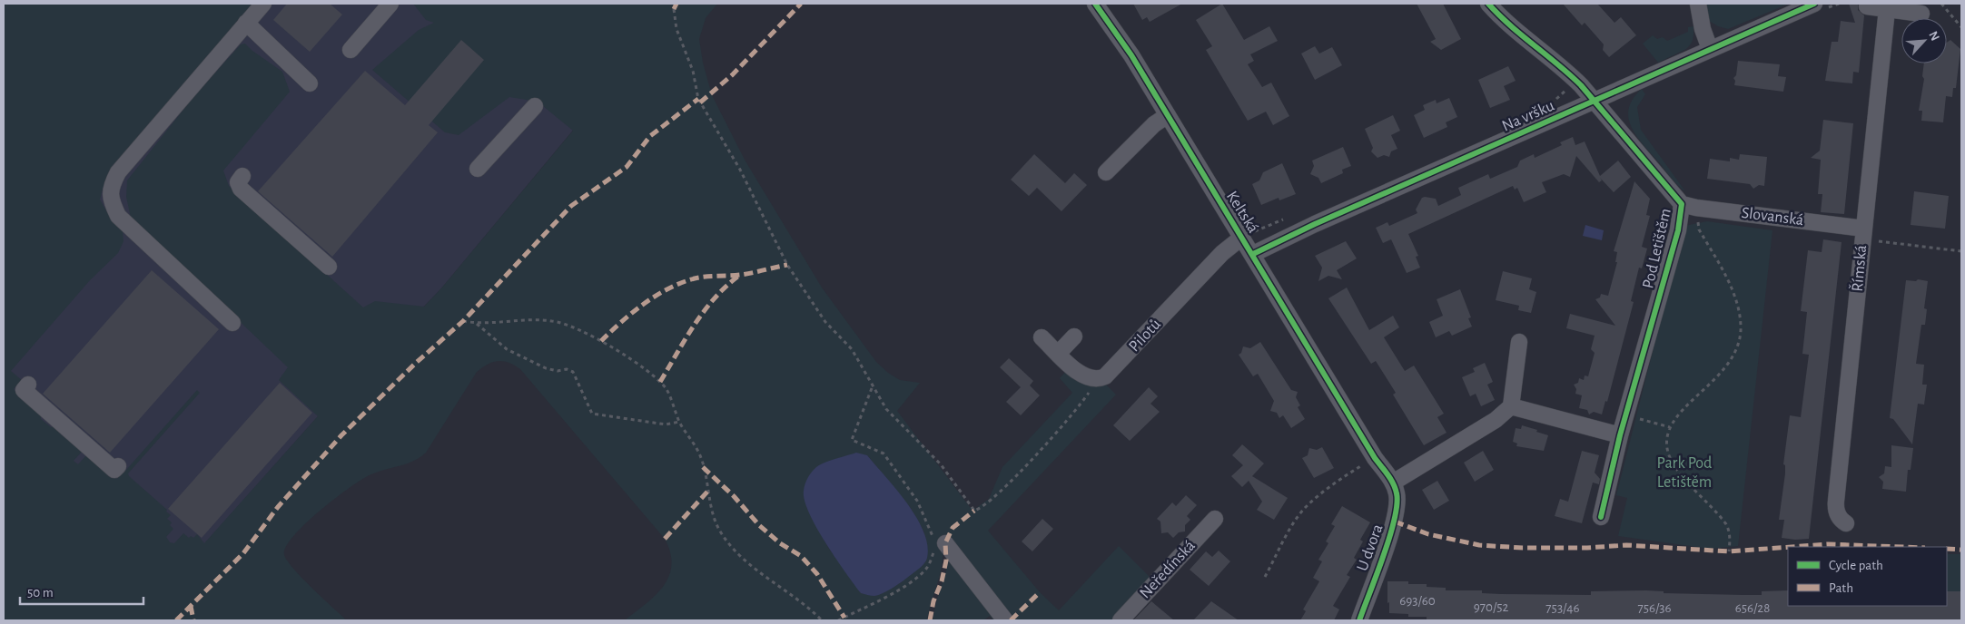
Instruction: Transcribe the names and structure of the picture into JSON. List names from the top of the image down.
{
  "streets": {
    "street": [
      "Na vršku",
      "Keltská",
      "Slovanská",
      "Pod Letištěm",
      "Římská",
      "Pilotů",
      "U dvora",
      "Neředínská"
    ]
  },
  "crossings": [
    ["Na vršku", "Keltská"],
    ["Na vršku", "Pod Letištěm"],
    ["Keltská", "Pilotů"],
    ["Keltská", "U dvora"],
    ["Slovanská", "Pod Letištěm"],
    ["Slovanská", "Římská"]
  ],
  "parks": ["Park Pod Letištěm"],
  "house_numbers": [
    "693/60",
    "970/52",
    "753/46",
    "756/36",
    "656/28"
  ],
  "legend": ["Cycle path", "Path"],
  "scale_bar": "50 m",
  "north": "top right"
}
